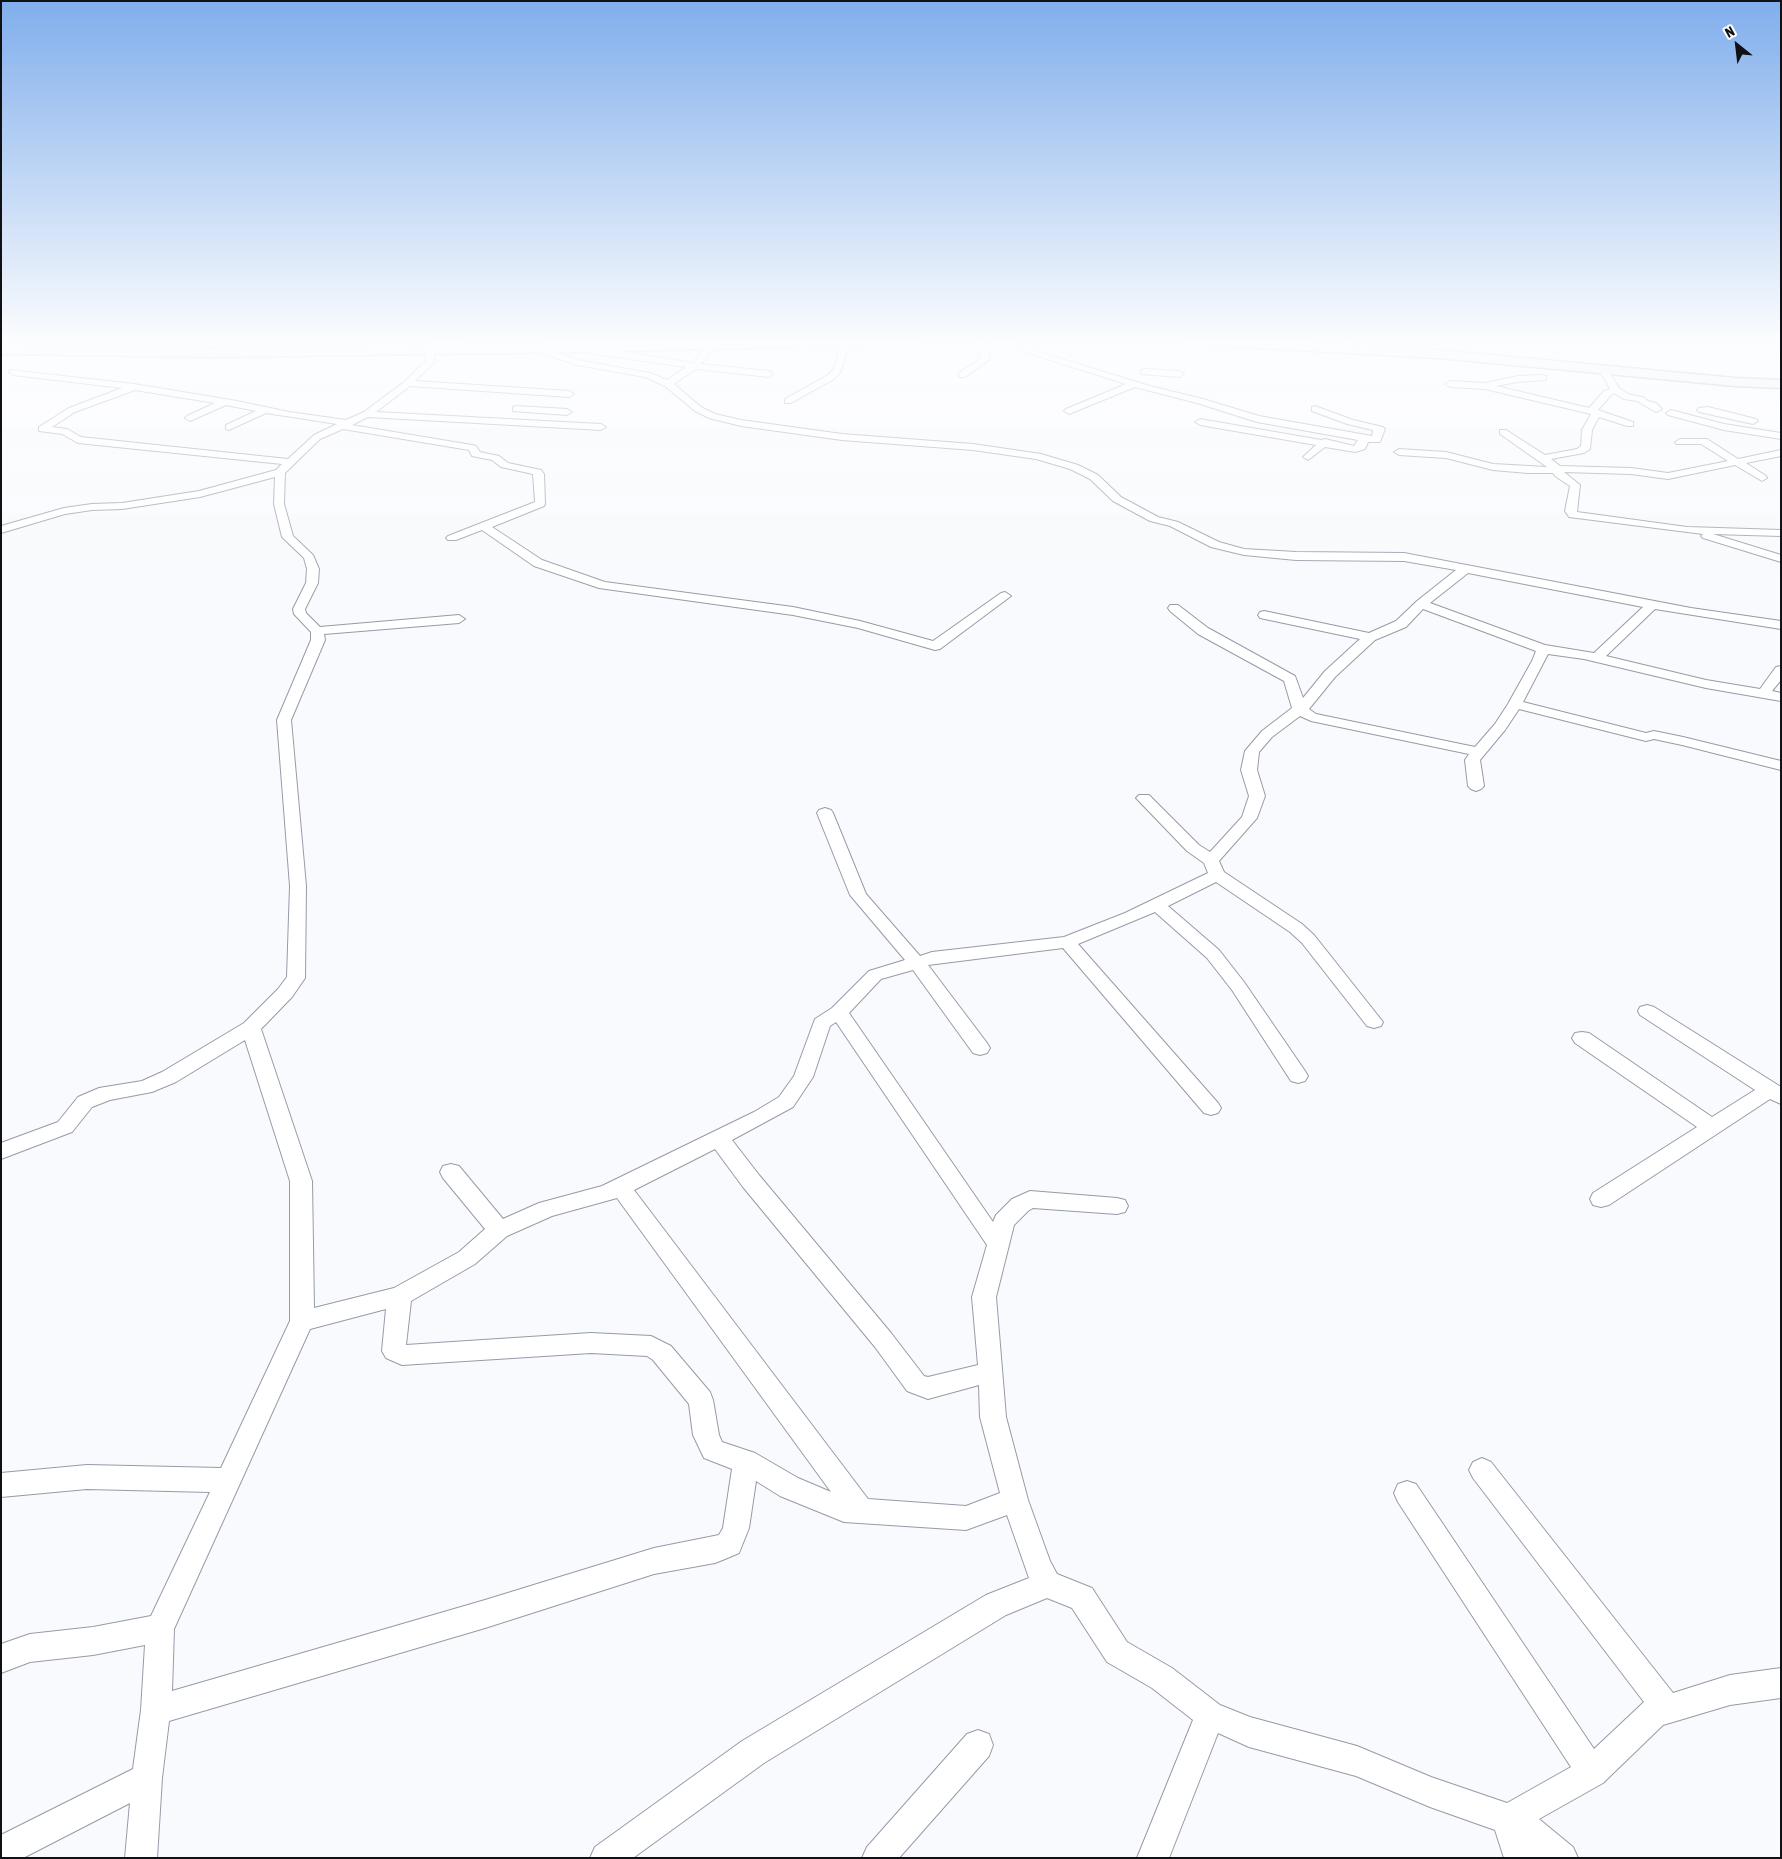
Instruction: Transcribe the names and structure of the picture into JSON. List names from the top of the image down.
{
  "north": "top left"
}
